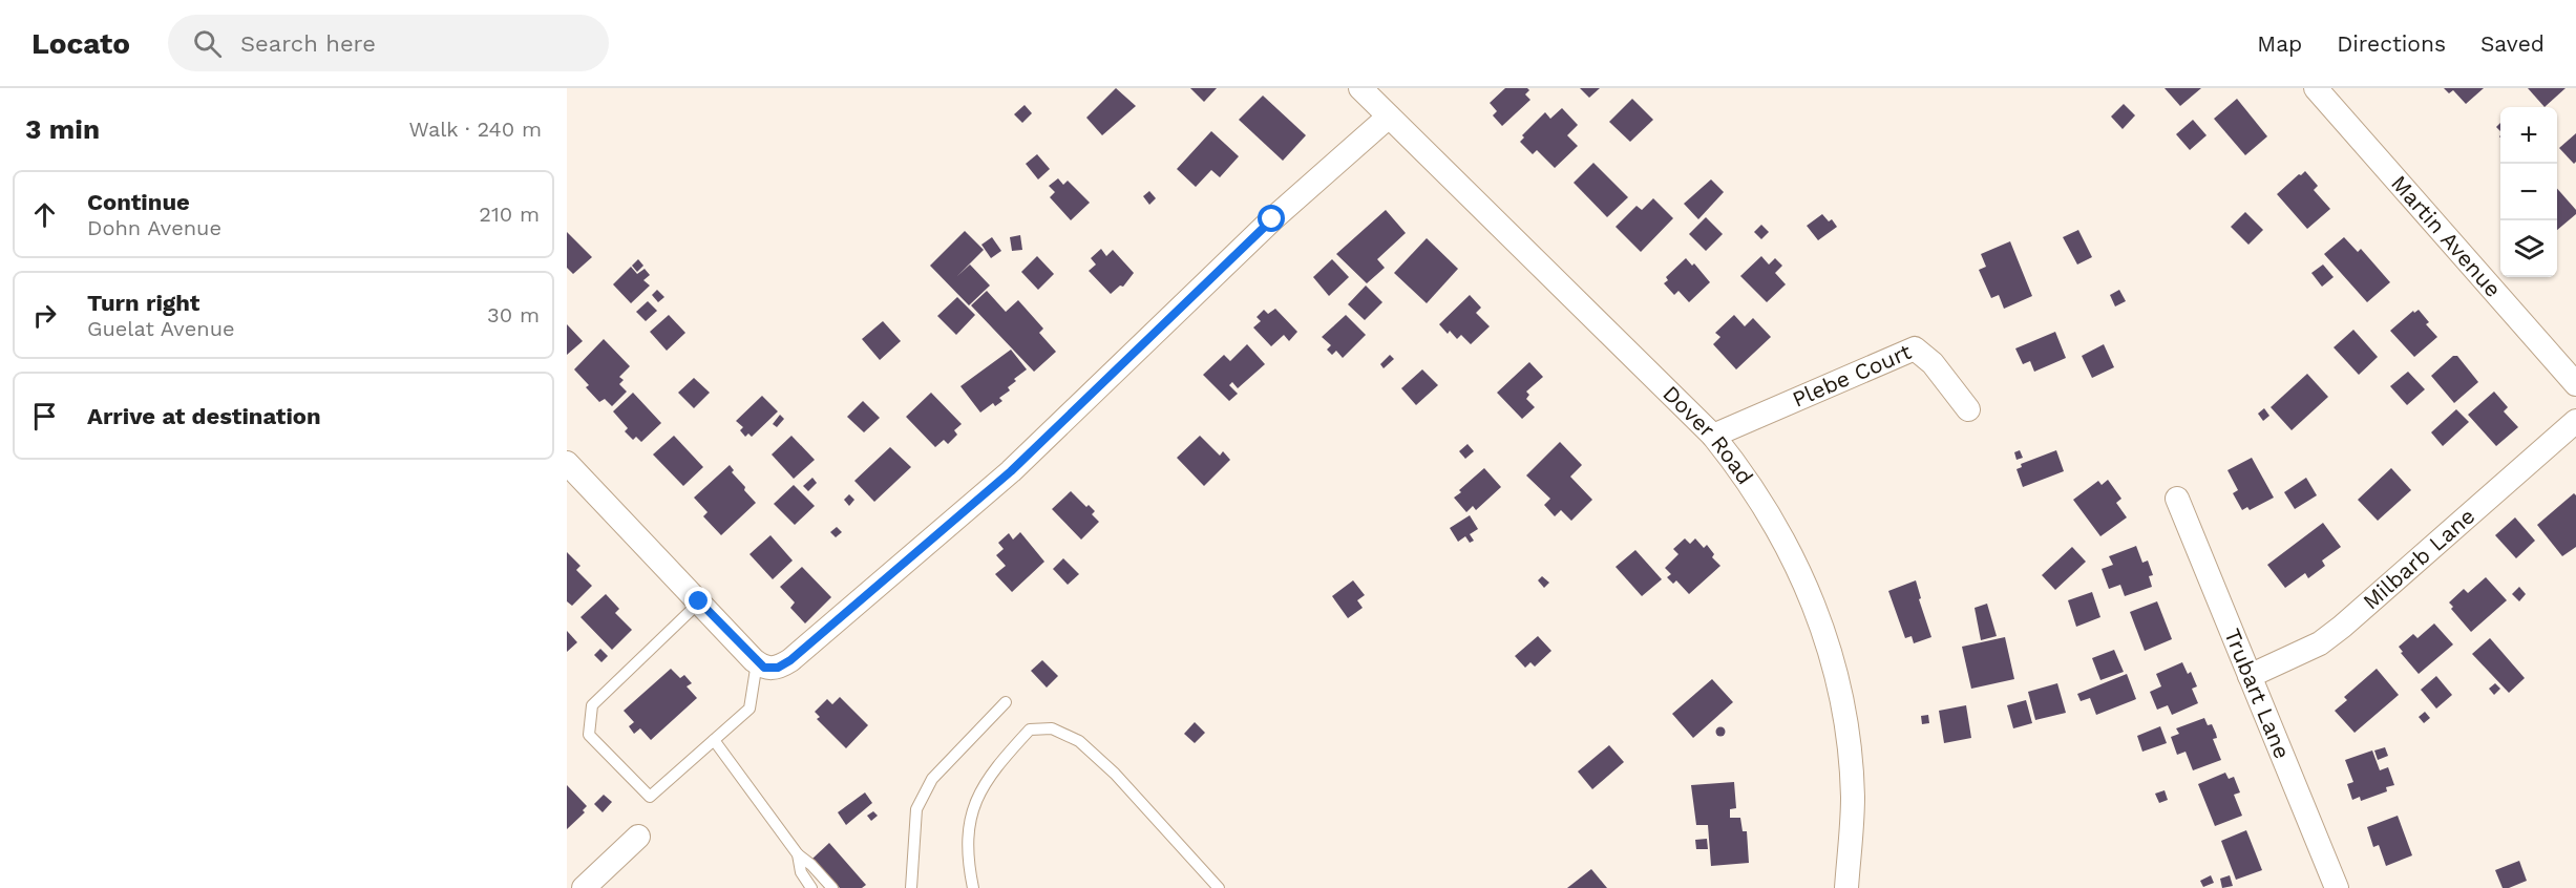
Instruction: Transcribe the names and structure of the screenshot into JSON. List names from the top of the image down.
{
  "streets": {
    "street": [
      "Martin Avenue",
      "Plebe Court",
      "Dover Road",
      "Milbarb Lane",
      "Trubart Lane"
    ]
  },
  "crossings": [
    ["Plebe Court", "Dover Road"],
    ["Milbarb Lane", "Trubart Lane"]
  ],
  "page": {
    "header": "Locato",
    "search": "Search here",
    "nav": ["Map", "Directions", "Saved"],
    "heading": ["3 min", "Walk · 240 m"],
    "map_buttons": ["+", "−"],
    "list": [
      ["Continue", "Dohn Avenue", "210 m"],
      ["Turn right", "Guelat Avenue", "30 m"],
      "Arrive at destination"
    ]
  }
}
